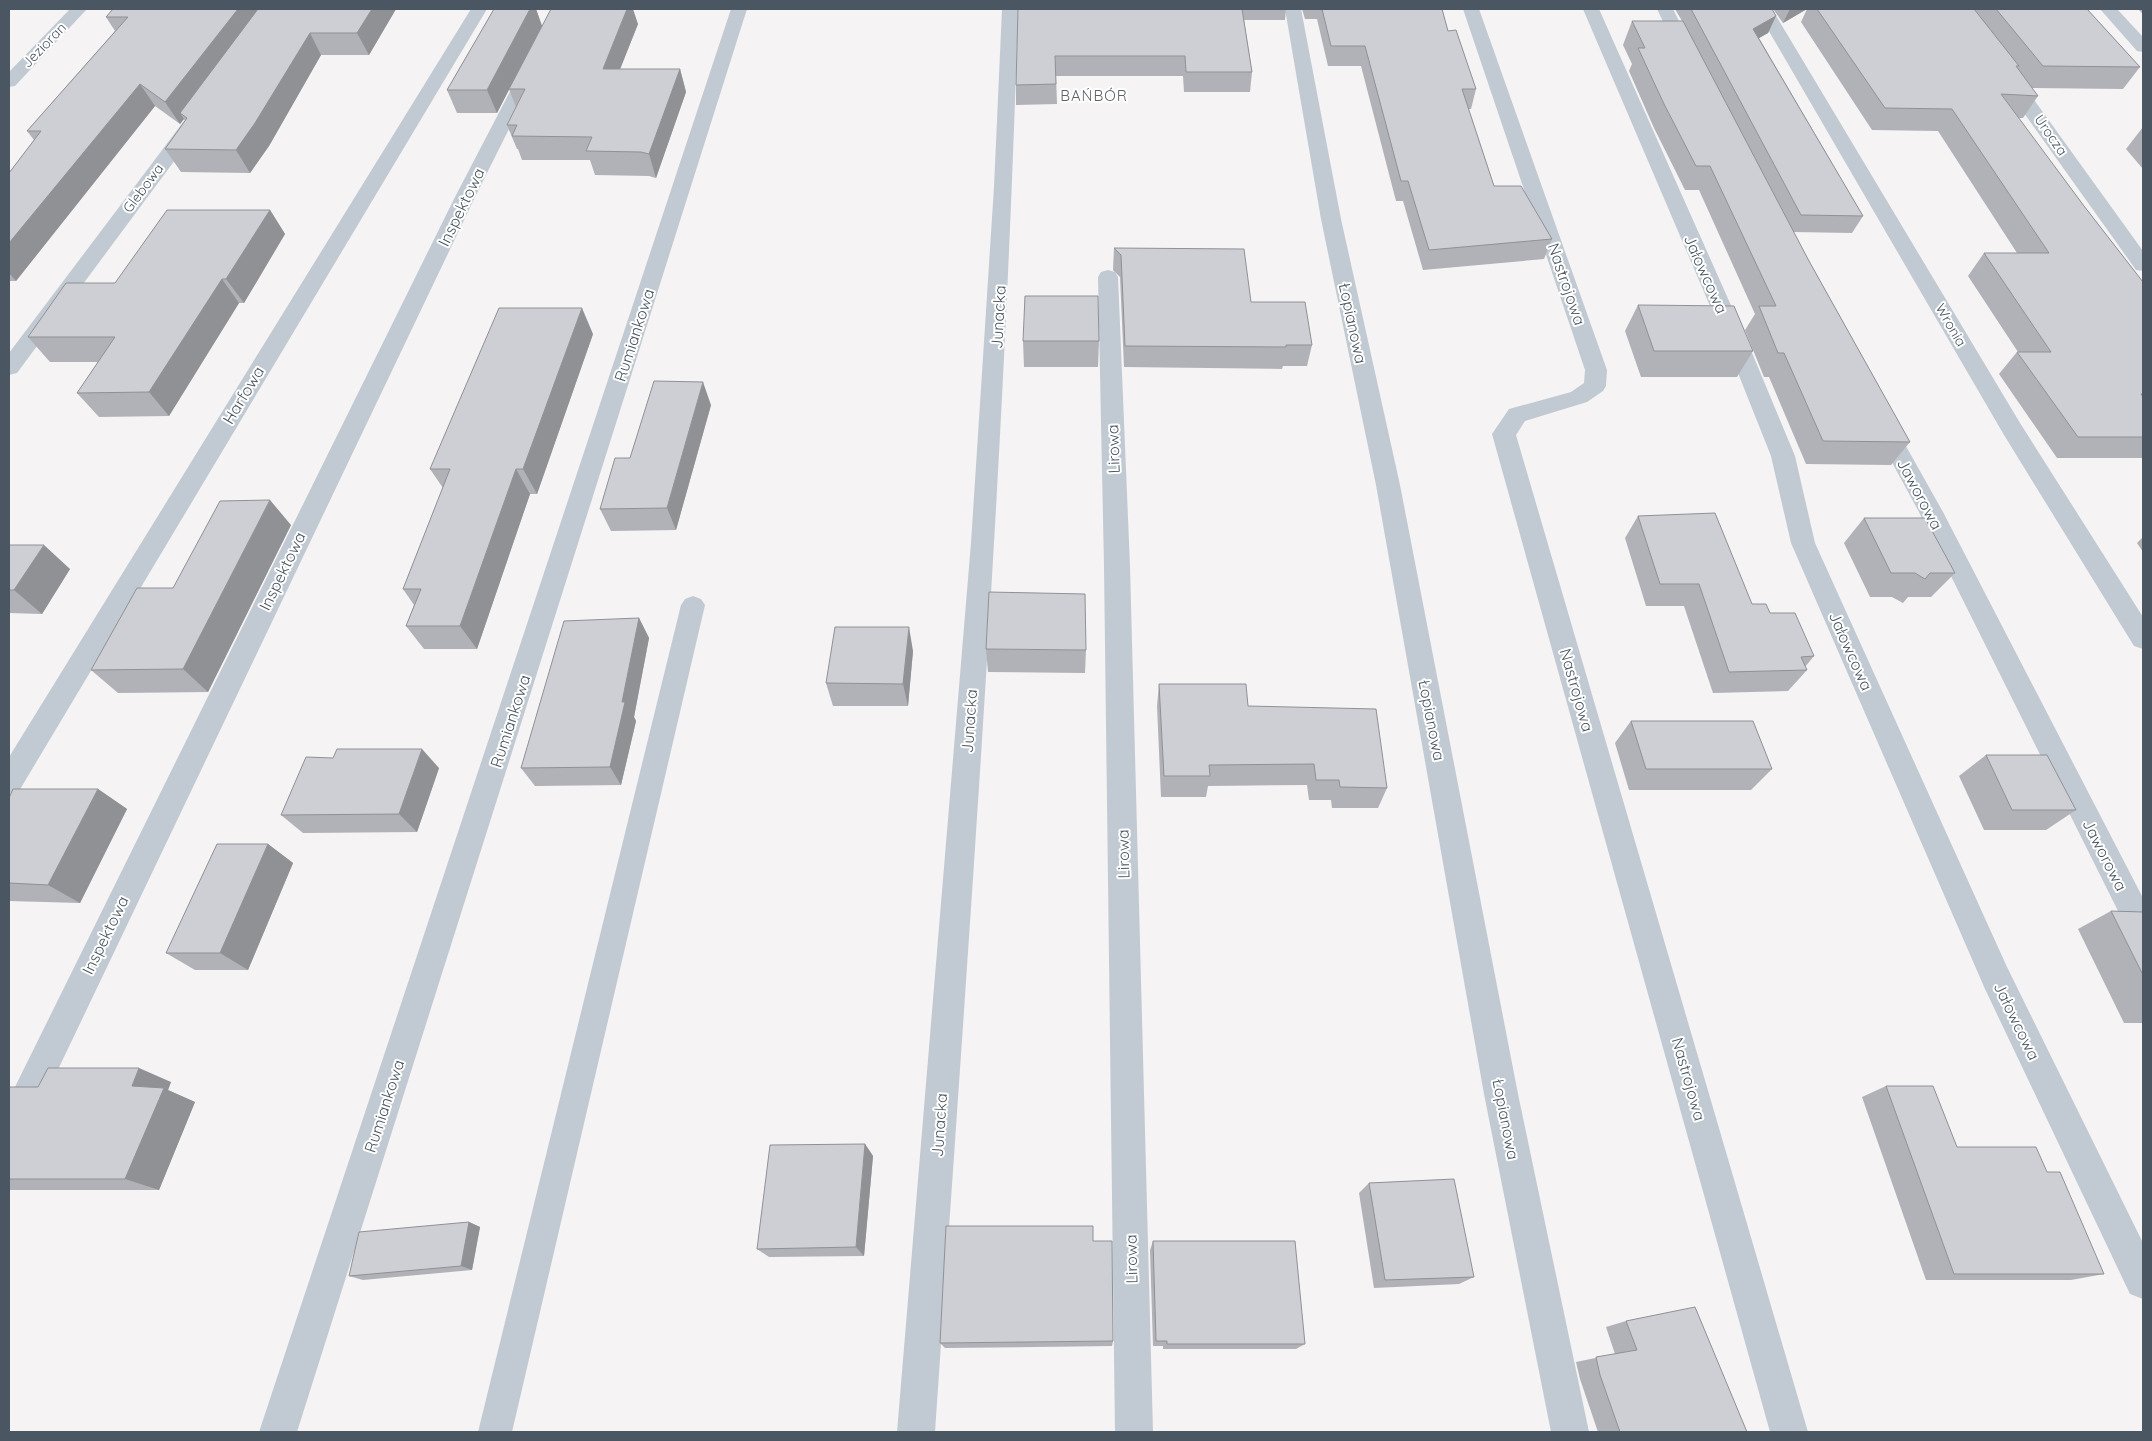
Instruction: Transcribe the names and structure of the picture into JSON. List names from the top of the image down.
{
  "streets": {
    "street": [
      "Jezioran",
      "Urocza",
      "Glebowa",
      "Inspektowa",
      "Jałowcowa",
      "Nastrojowa",
      "Junacka",
      "Łopianowa",
      "Wronia",
      "Rumiankowa",
      "Harfowa",
      "Lirowa",
      "Jaworowa"
    ]
  },
  "districts": ["BAŃBÓR"]
}
